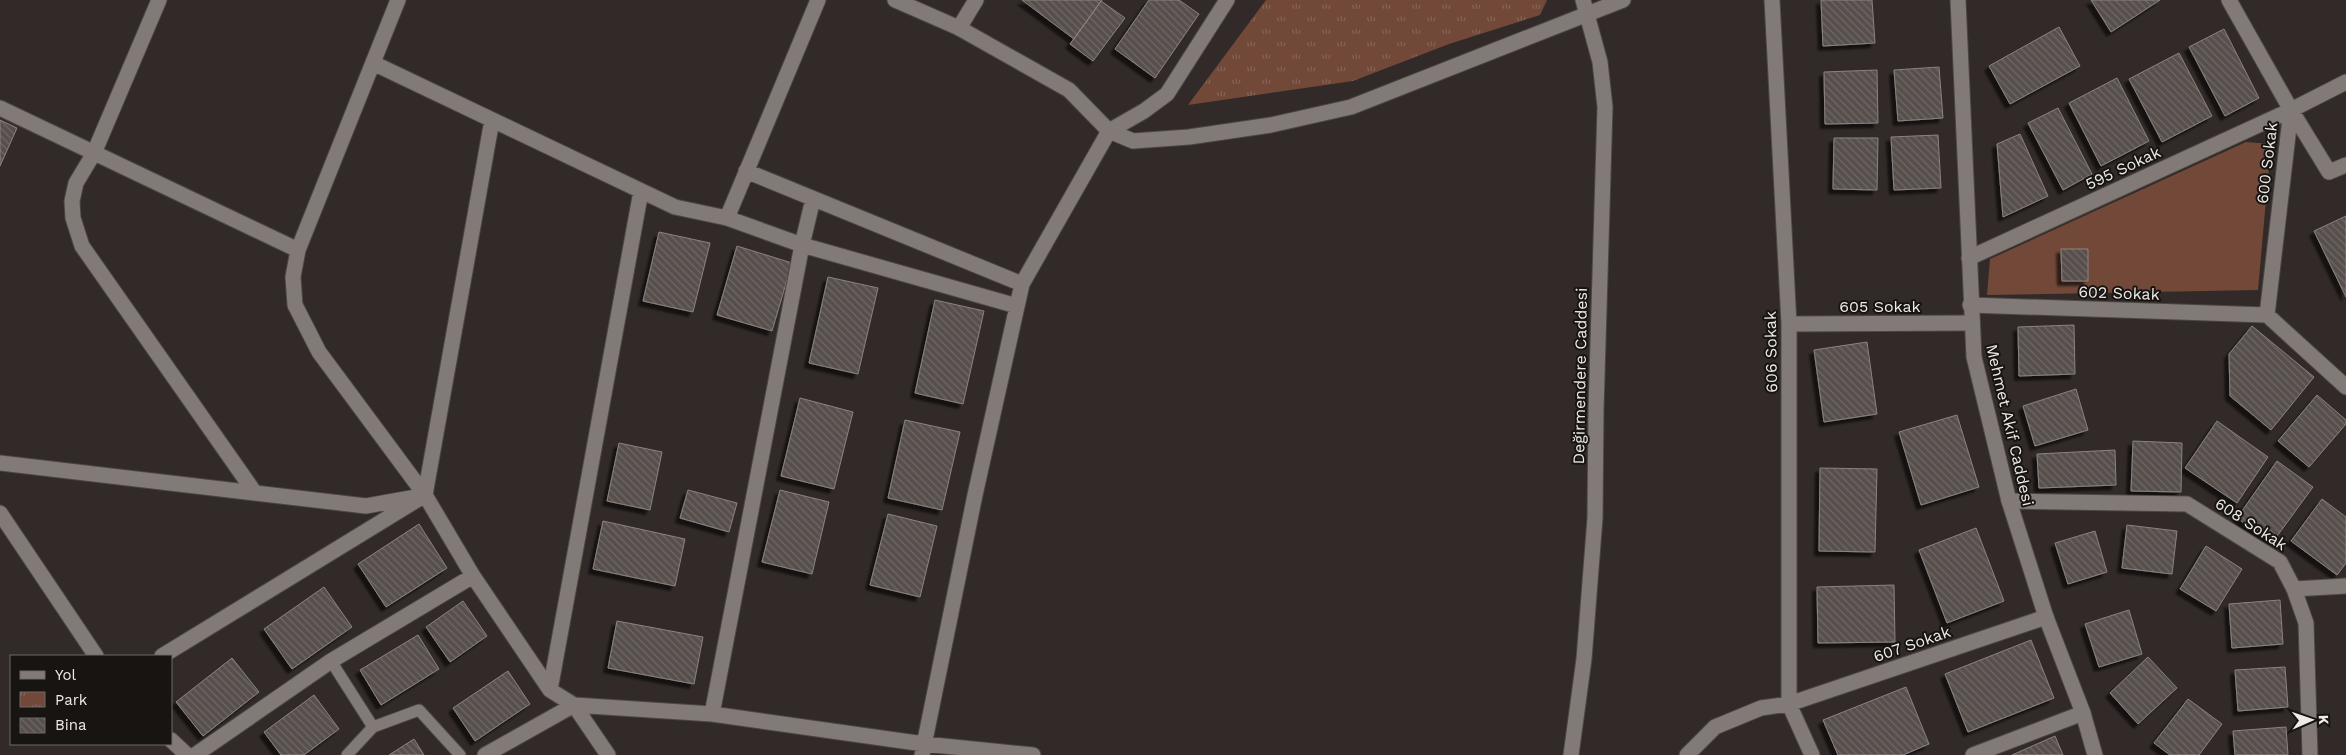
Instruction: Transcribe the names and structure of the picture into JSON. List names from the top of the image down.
{
  "streets": {
    "street": [
      "600 Sokak",
      "595 Sokak",
      "602 Sokak",
      "605 Sokak",
      "606 Sokak",
      "Değirmendere Caddesi",
      "Mehmet Akif Caddesi",
      "608 Sokak",
      "607 Sokak"
    ]
  },
  "crossings": [
    ["600 Sokak", "595 Sokak"],
    ["600 Sokak", "602 Sokak"],
    ["595 Sokak", "Mehmet Akif Caddesi"],
    ["602 Sokak", "Mehmet Akif Caddesi"],
    ["605 Sokak", "606 Sokak"],
    ["605 Sokak", "Mehmet Akif Caddesi"],
    ["606 Sokak", "607 Sokak"],
    ["Mehmet Akif Caddesi", "608 Sokak"],
    ["Mehmet Akif Caddesi", "607 Sokak"]
  ],
  "legend": ["Yol", "Park", "Bina"],
  "north": "right"
}
